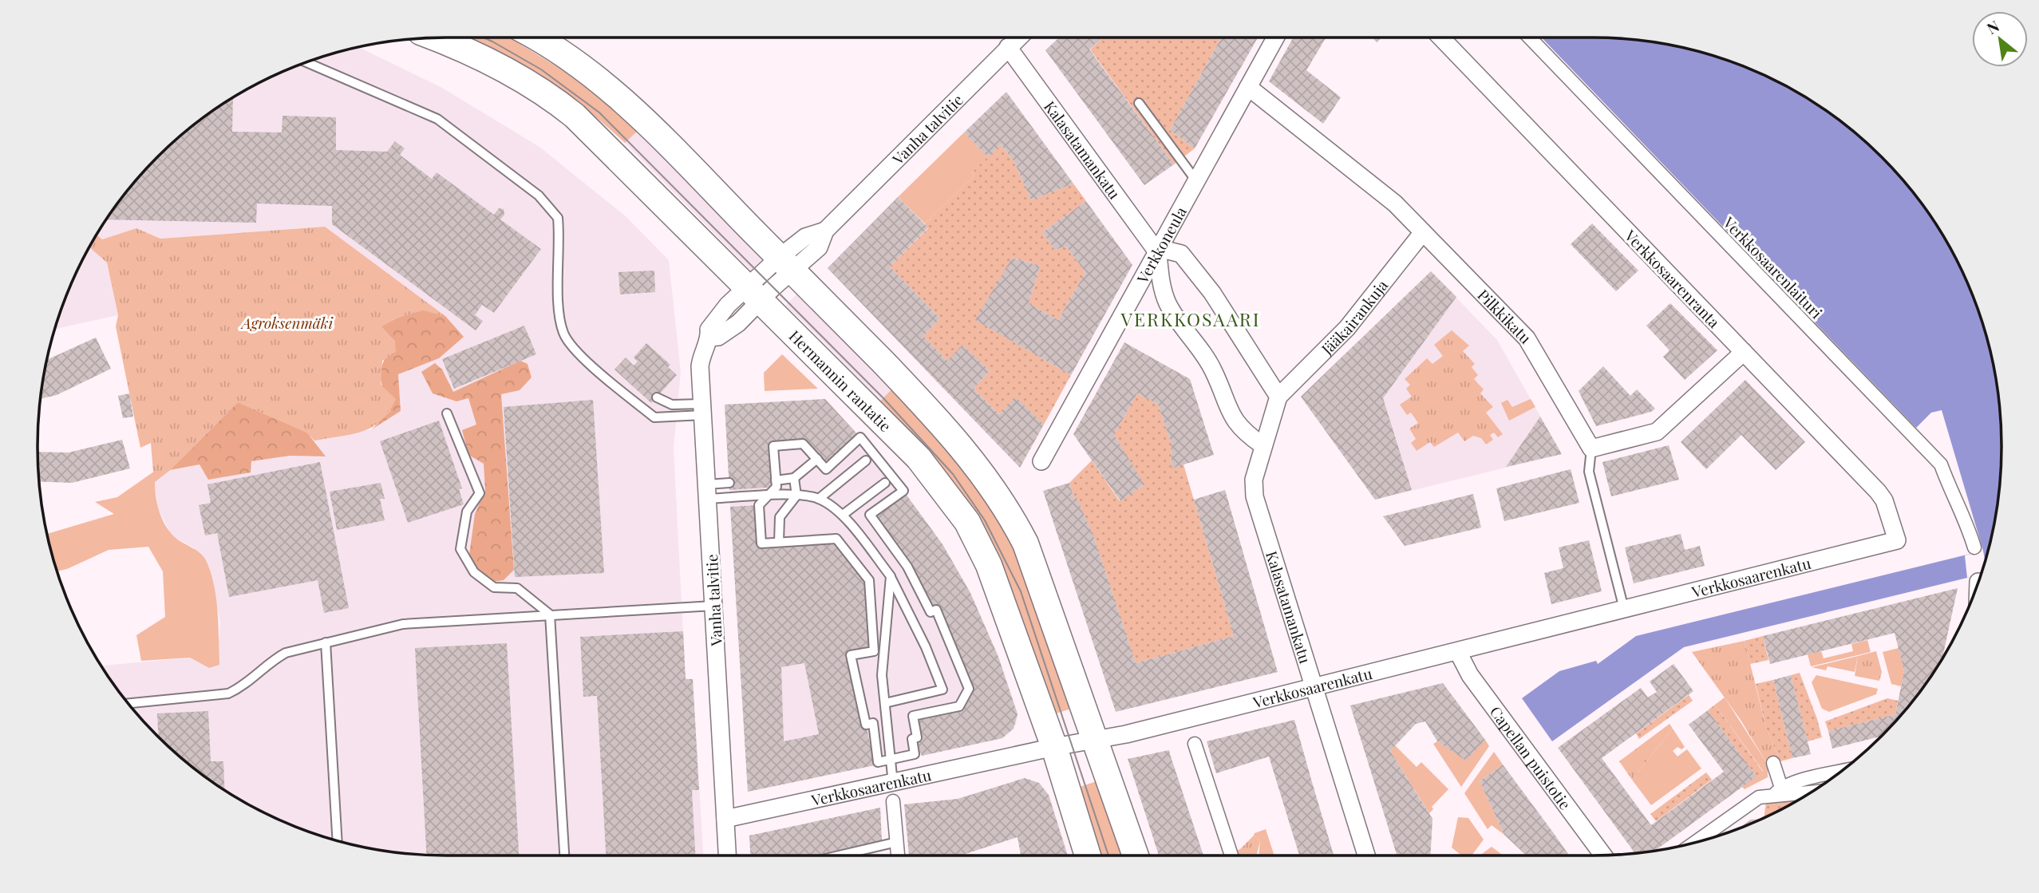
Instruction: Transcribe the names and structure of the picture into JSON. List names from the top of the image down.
{
  "streets": {
    "main road": ["Hermannin rantatie"],
    "street": [
      "Vanha talvitie",
      "Kalasatamankatu",
      "Verkkoneula",
      "Verkkosaarenlaituri",
      "Verkkosaarenranta",
      "Jääkairankuja",
      "Pilkkikatu",
      "Verkkosaarenkatu",
      "Capellan puistotie"
    ]
  },
  "crossings": [
    ["Vanha talvitie", "Kalasatamankatu"],
    ["Vanha talvitie", "Hermannin rantatie"],
    ["Vanha talvitie", "Verkkosaarenkatu"],
    ["Kalasatamankatu", "Verkkoneula"],
    ["Kalasatamankatu", "Jääkairankuja"],
    ["Kalasatamankatu", "Verkkosaarenkatu"],
    ["Verkkoneula", "Pilkkikatu"],
    ["Verkkosaarenranta", "Verkkosaarenkatu"],
    ["Jääkairankuja", "Pilkkikatu"],
    ["Hermannin rantatie", "Verkkosaarenkatu"],
    ["Verkkosaarenkatu", "Capellan puistotie"]
  ],
  "districts": ["VERKKOSAARI"],
  "parks": ["Agroksenmäki"],
  "north": "top left"
}
